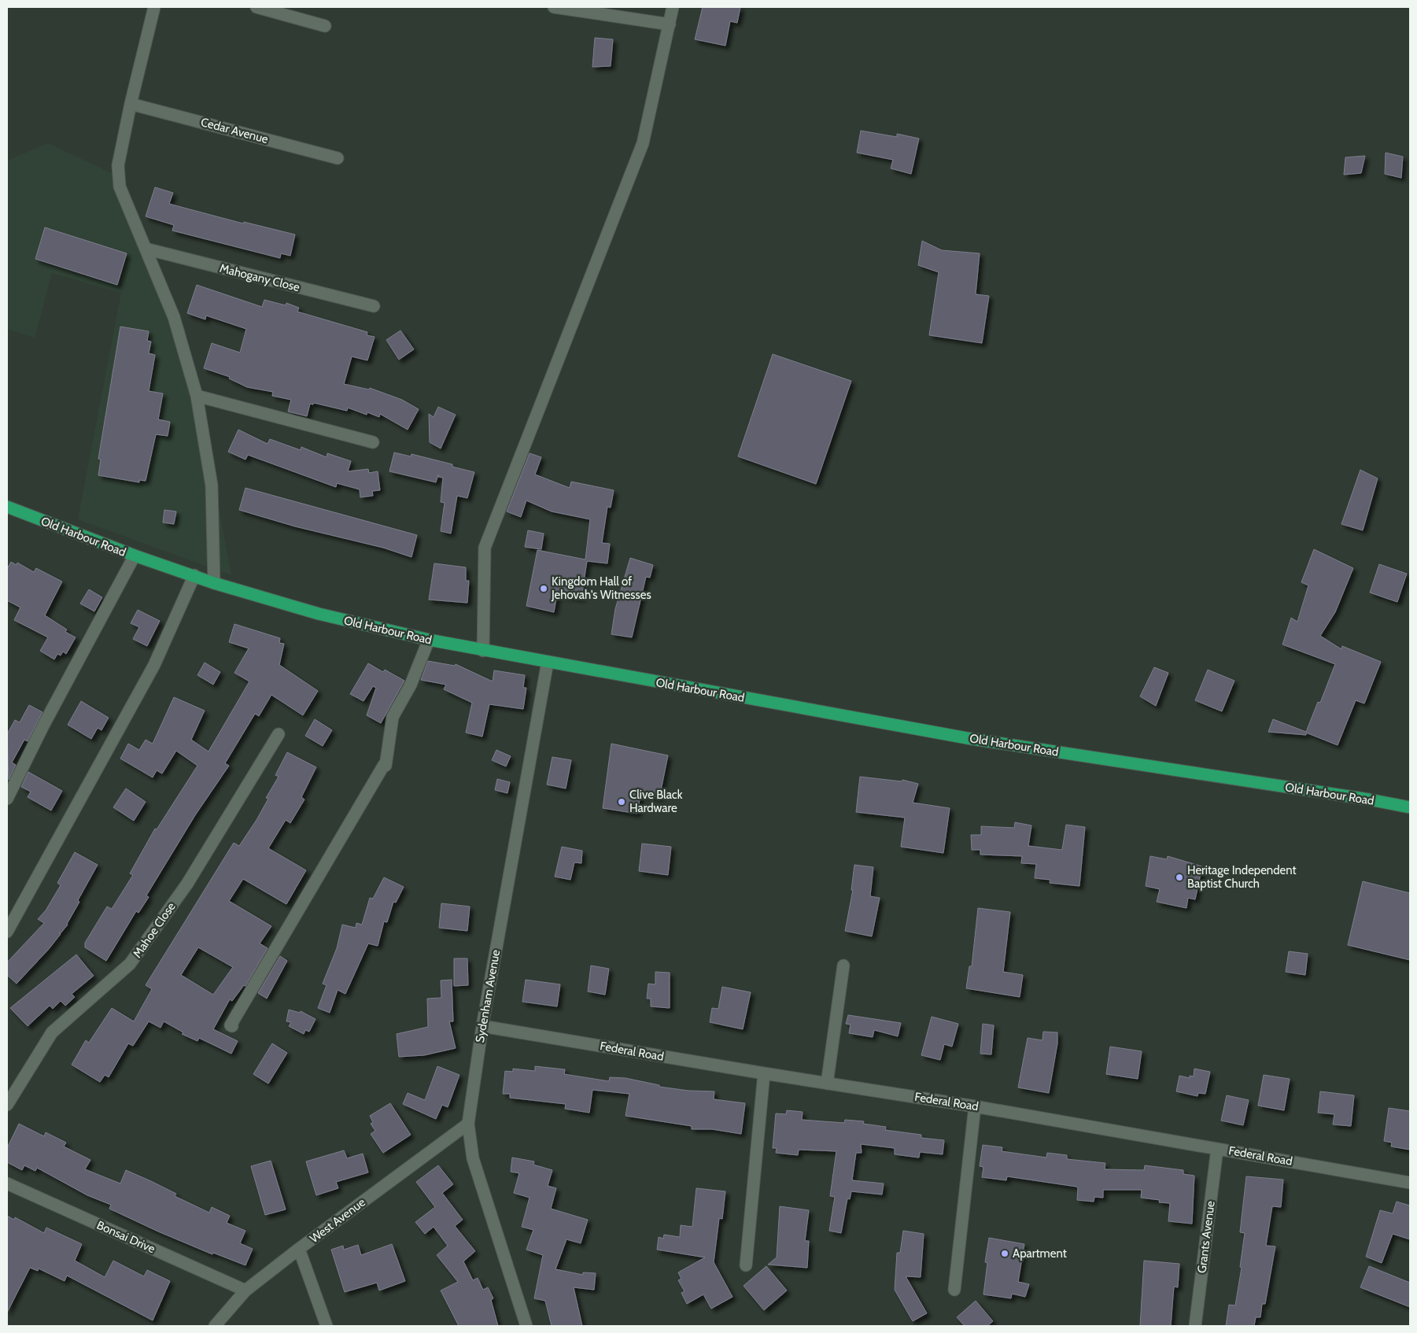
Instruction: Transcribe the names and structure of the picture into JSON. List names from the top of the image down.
{
  "streets": {
    "main road": ["Old Harbour Road"],
    "street": [
      "Cedar Avenue",
      "Mahogany Close",
      "Mahoe Close",
      "Sydenham Avenue",
      "Federal Road",
      "West Avenue",
      "Bonsai Drive",
      "Grants Avenue"
    ]
  },
  "crossings": [
    ["Old Harbour Road", "Sydenham Avenue"],
    ["Sydenham Avenue", "Federal Road"],
    ["Sydenham Avenue", "West Avenue"],
    ["Federal Road", "Grants Avenue"],
    ["West Avenue", "Bonsai Drive"]
  ],
  "places": [
    "Kingdom Hall of Jehovah's Witnesses",
    "Clive Black Hardware",
    "Heritage Independent Baptist Church",
    "Apartment"
  ]
}
